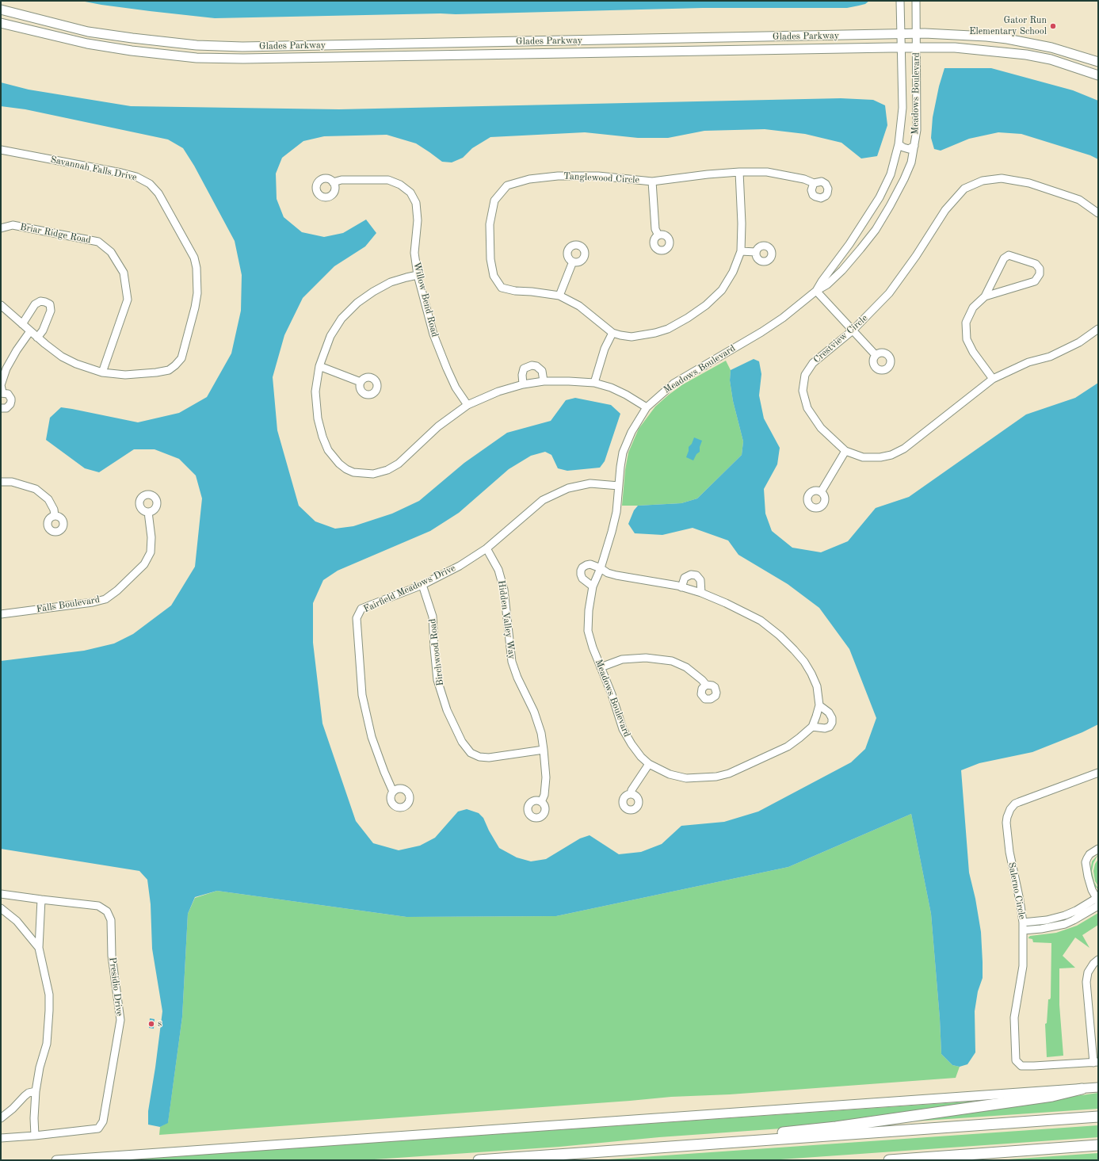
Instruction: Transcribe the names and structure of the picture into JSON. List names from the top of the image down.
{
  "streets": {
    "main road": ["Glades Parkway"],
    "street": [
      "Meadows Boulevard",
      "Savannah Falls Drive",
      "Tanglewood Circle",
      "Briar Ridge Road",
      "Willow Bend Road",
      "Crestview Circle",
      "Fairfield Meadows Drive",
      "Falls Boulevard",
      "Hidden Valley Way",
      "Birchwood Road",
      "Salerno Circle",
      "Presidio Drive"
    ]
  },
  "crossings": [
    ["Glades Parkway", "Meadows Boulevard"],
    ["Meadows Boulevard", "Fairfield Meadows Drive"],
    ["Savannah Falls Drive", "Briar Ridge Road"],
    ["Fairfield Meadows Drive", "Hidden Valley Way"],
    ["Fairfield Meadows Drive", "Birchwood Road"],
    ["Hidden Valley Way", "Birchwood Road"]
  ],
  "places": ["Gator Run Elementary School", "s"]
}
